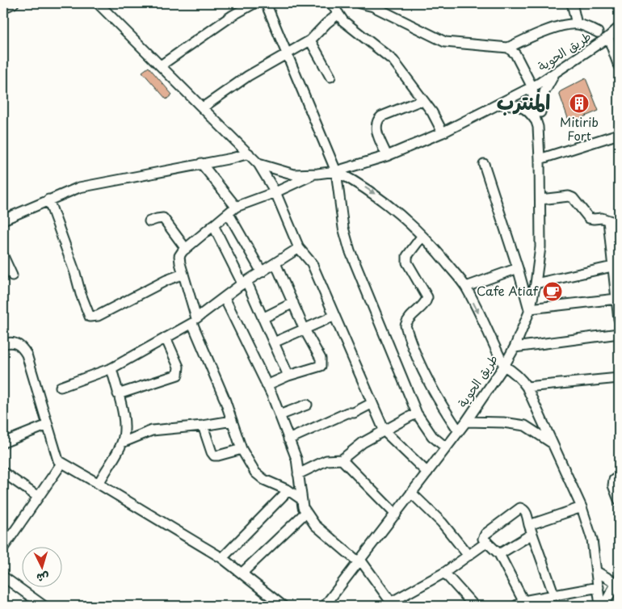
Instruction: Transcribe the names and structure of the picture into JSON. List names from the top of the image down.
{
  "streets": {
    "street": ["طريق الحوية"]
  },
  "districts": ["المنترب"],
  "places": {
    "building": ["Mitirib Fort"],
    "cafe": ["Cafe Atiaf"]
  },
  "north": "bottom"
}
